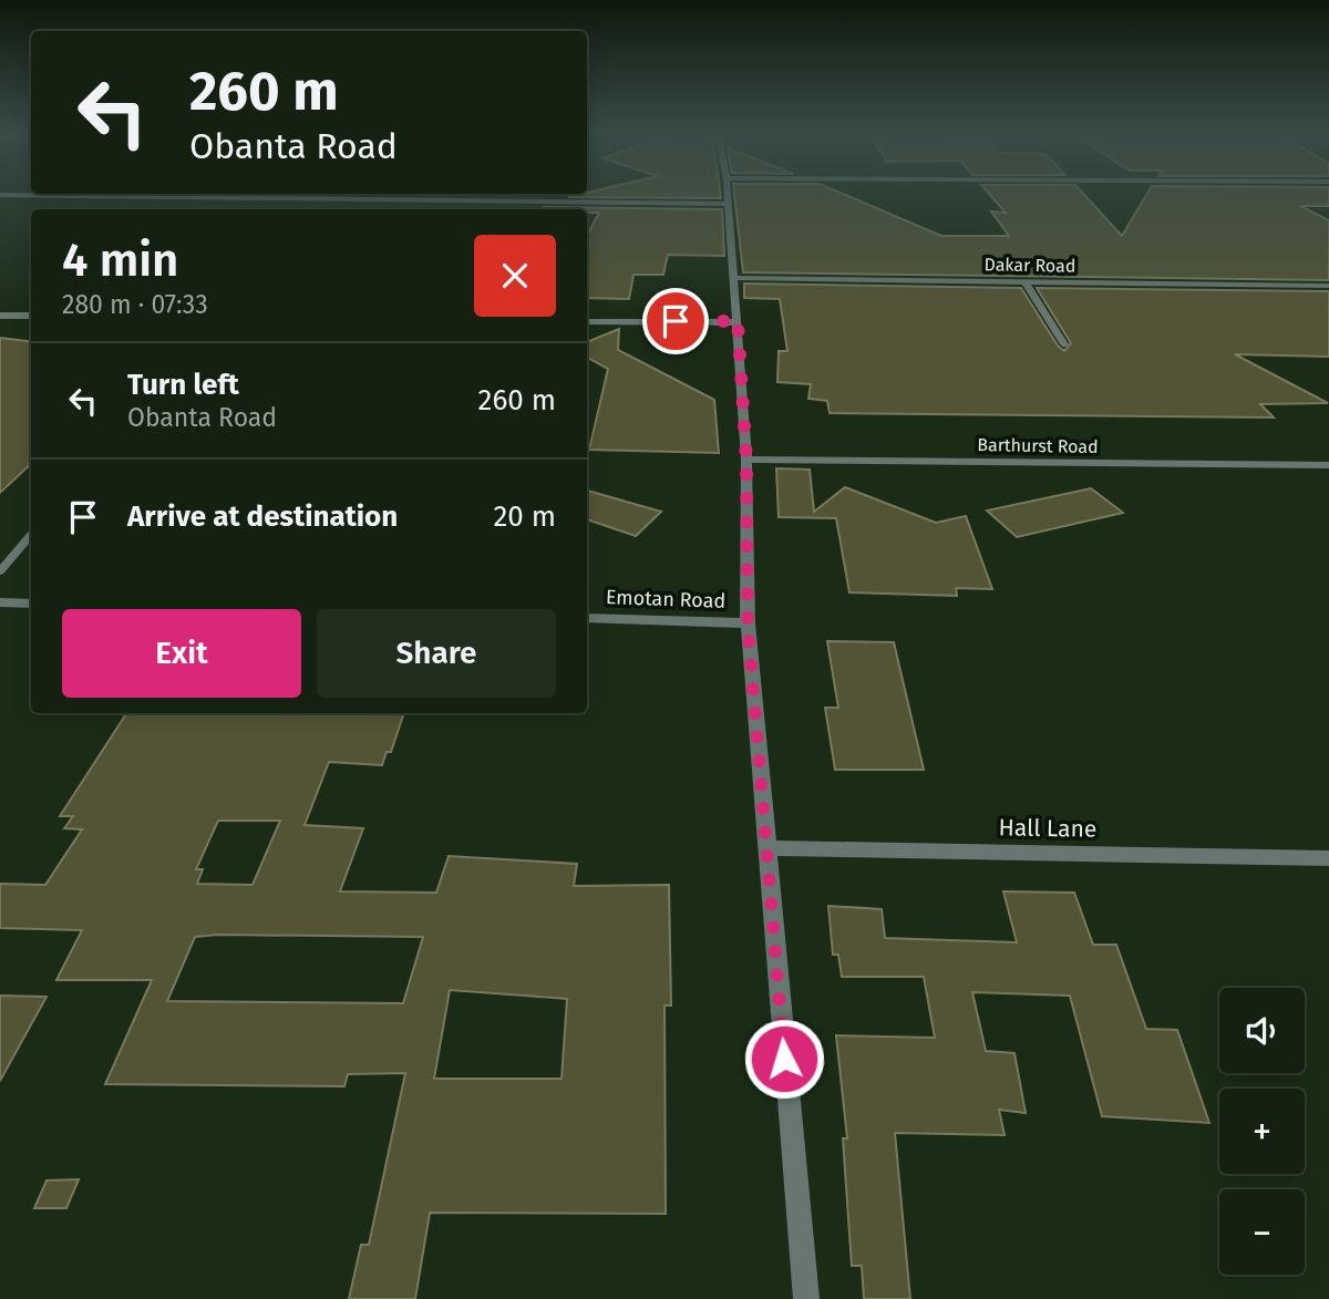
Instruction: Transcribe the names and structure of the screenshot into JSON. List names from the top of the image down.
{
  "streets": {
    "street": [
      "Dakar Road",
      "Barthurst Road",
      "Emotan Road",
      "Hall Lane"
    ]
  },
  "page": {
    "turn": ["260 m", "Obanta Road"],
    "heading": ["4 min", "280 m · 07:33"],
    "list": [
      {
        "name": "Turn left",
        "note": "Obanta Road",
        "value": "260 m"
      },
      {
        "name": "Arrive at destination",
        "value": "20 m"
      }
    ],
    "buttons": ["Exit", "Share"],
    "map_buttons": ["+", "−"]
  }
}
